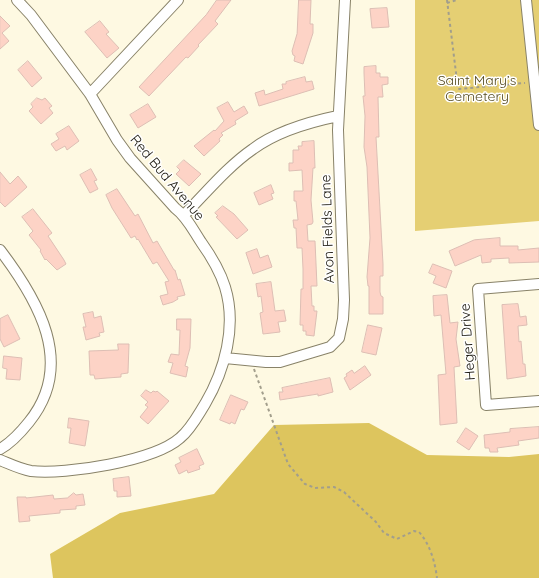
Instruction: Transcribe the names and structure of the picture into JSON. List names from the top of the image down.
{
  "streets": {
    "street": ["Red Bud Avenue", "Avon Fields Lane", "Heger Drive"]
  },
  "crossings": [
    ["Red Bud Avenue", "Avon Fields Lane"]
  ],
  "parks": ["Saint Mary’s Cemetery"]
}
